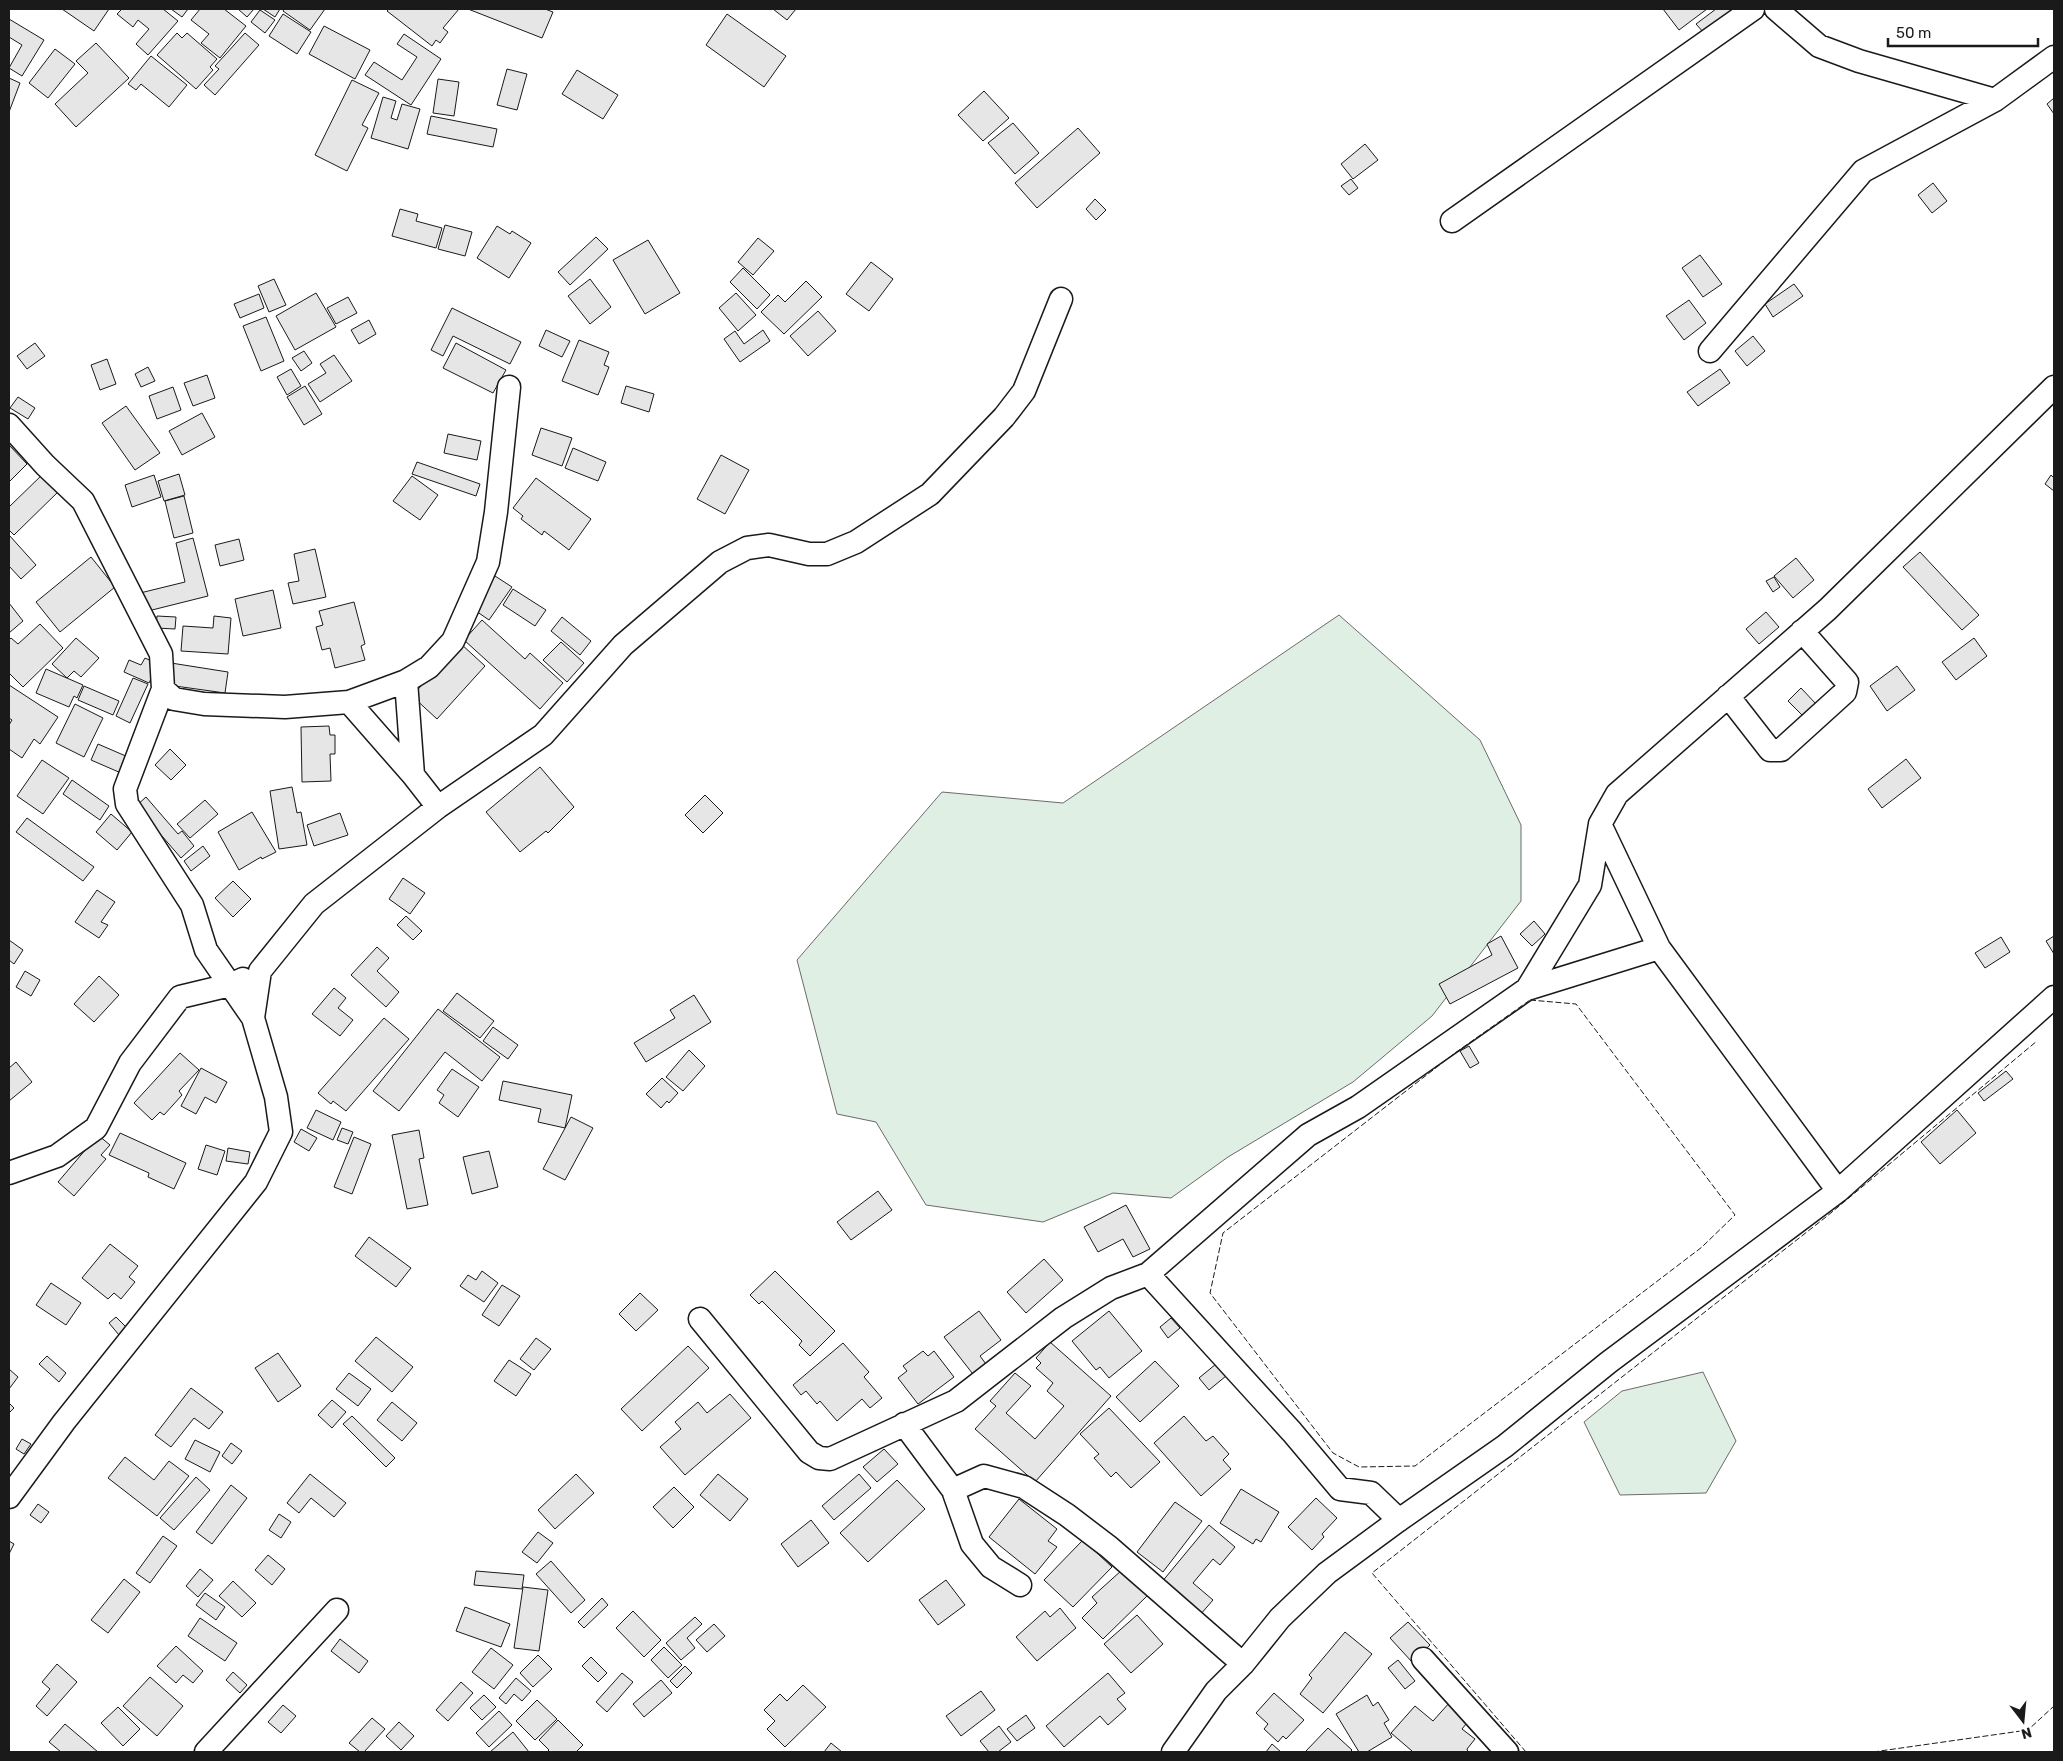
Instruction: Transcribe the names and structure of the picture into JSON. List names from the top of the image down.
{
  "scale_bar": "50 m",
  "north": "bottom"
}
